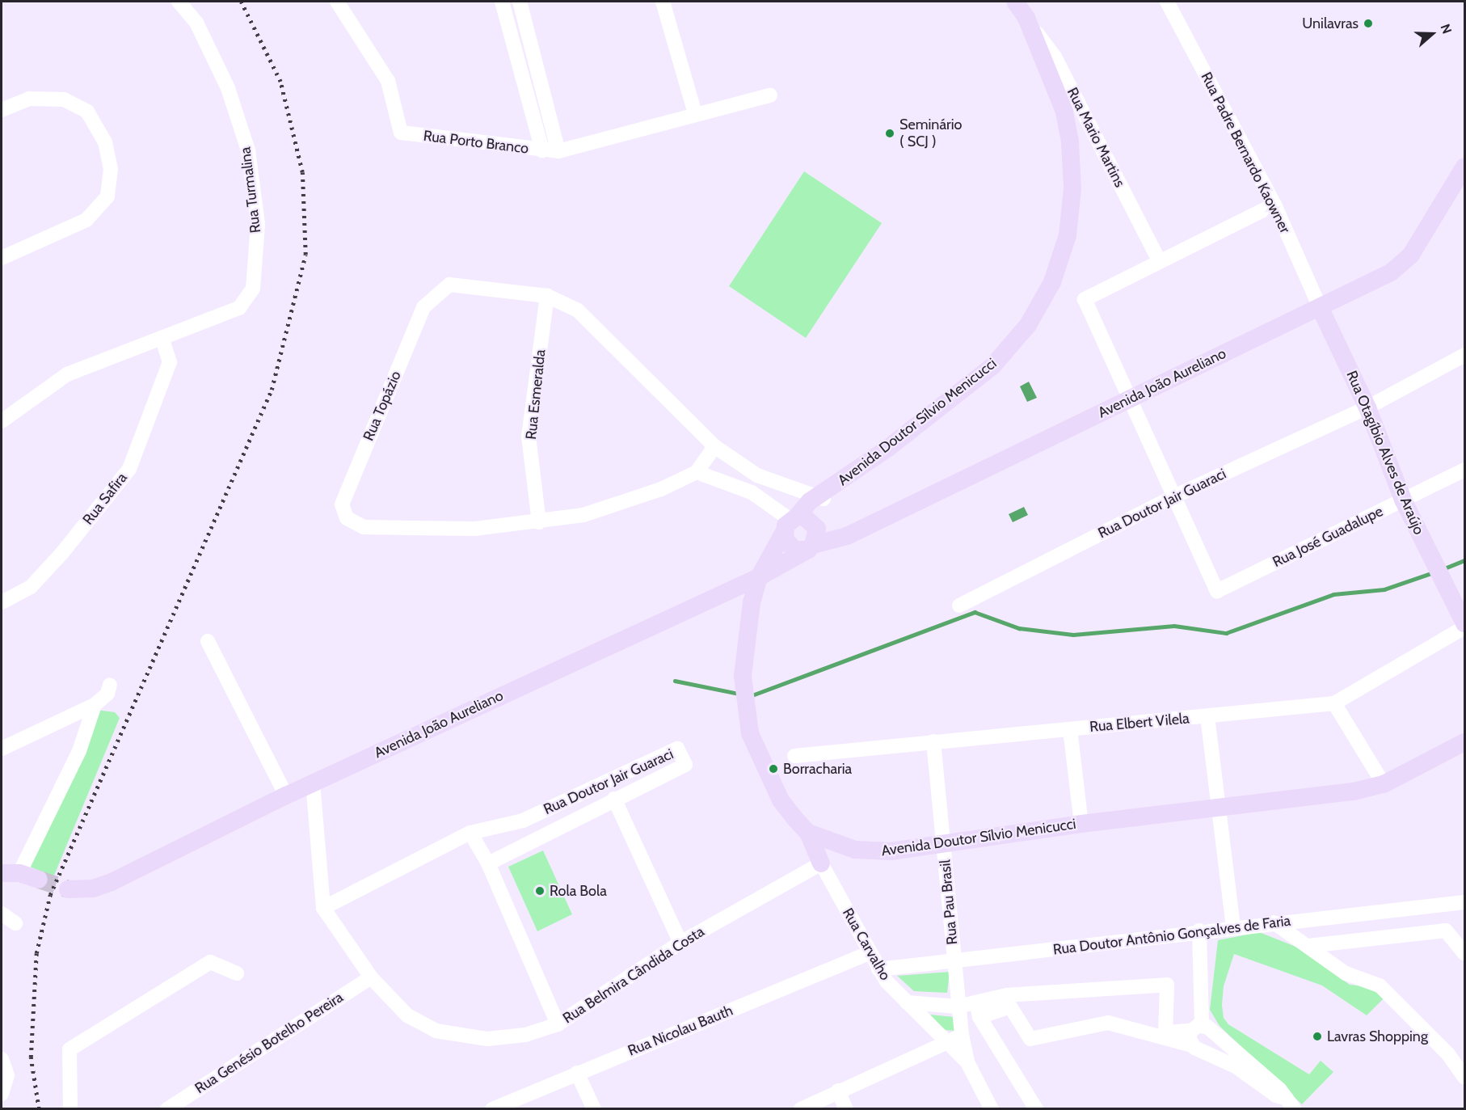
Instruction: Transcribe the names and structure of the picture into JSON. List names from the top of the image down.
{
  "streets": {
    "main road": [
      "Avenida João Aureliano",
      "Avenida Doutor Sílvio Menicucci",
      "Rua Otagíbio Alves de Araújo",
      "Rua Carvalho"
    ],
    "street": [
      "Rua Mario Martins",
      "Rua Porto Branco",
      "Rua Padre Bernardo Kaowner",
      "Rua Turmalina",
      "Rua Esmeralda",
      "Rua Topázio",
      "Rua Safira",
      "Rua Doutor Jair Guaraci",
      "Rua José Guadalupe",
      "Rua Elbert Vilela",
      "Rua Pau Brasil",
      "Rua Doutor Antônio Gonçalves de Faria",
      "Rua Belmira Cândida Costa",
      "Rua Nicolau Bauth",
      "Rua Genésio Botelho Pereira"
    ]
  },
  "crossings": [
    ["Rua Mario Martins", "Avenida Doutor Sílvio Menicucci"],
    ["Rua Padre Bernardo Kaowner", "Avenida João Aureliano"],
    ["Rua Padre Bernardo Kaowner", "Rua Otagíbio Alves de Araújo"],
    ["Rua Turmalina", "Rua Safira"],
    ["Avenida João Aureliano", "Avenida Doutor Sílvio Menicucci"],
    ["Avenida João Aureliano", "Rua Otagíbio Alves de Araújo"],
    ["Avenida João Aureliano", "Rua Belmira Cândida Costa"],
    ["Rua Esmeralda", "Rua Topázio"],
    ["Rua Topázio", "Avenida Doutor Sílvio Menicucci"],
    ["Avenida Doutor Sílvio Menicucci", "Rua Pau Brasil"],
    ["Avenida Doutor Sílvio Menicucci", "Rua Carvalho"],
    ["Rua Otagíbio Alves de Araújo", "Rua Doutor Jair Guaraci"],
    ["Rua Otagíbio Alves de Araújo", "Rua José Guadalupe"],
    ["Rua Doutor Jair Guaraci", "Rua José Guadalupe"],
    ["Rua Doutor Jair Guaraci", "Rua Belmira Cândida Costa"],
    ["Rua Elbert Vilela", "Rua Pau Brasil"],
    ["Rua Pau Brasil", "Rua Doutor Antônio Gonçalves de Faria"],
    ["Rua Pau Brasil", "Rua Carvalho"],
    ["Rua Doutor Antônio Gonçalves de Faria", "Rua Carvalho"],
    ["Rua Carvalho", "Rua Belmira Cândida Costa"],
    ["Rua Carvalho", "Rua Nicolau Bauth"],
    ["Rua Belmira Cândida Costa", "Rua Genésio Botelho Pereira"]
  ],
  "places": [
    "Unilavras",
    "Seminário ( SCJ )",
    "Borracharia",
    "Rola Bola",
    "Lavras Shopping"
  ],
  "north": "right"
}
